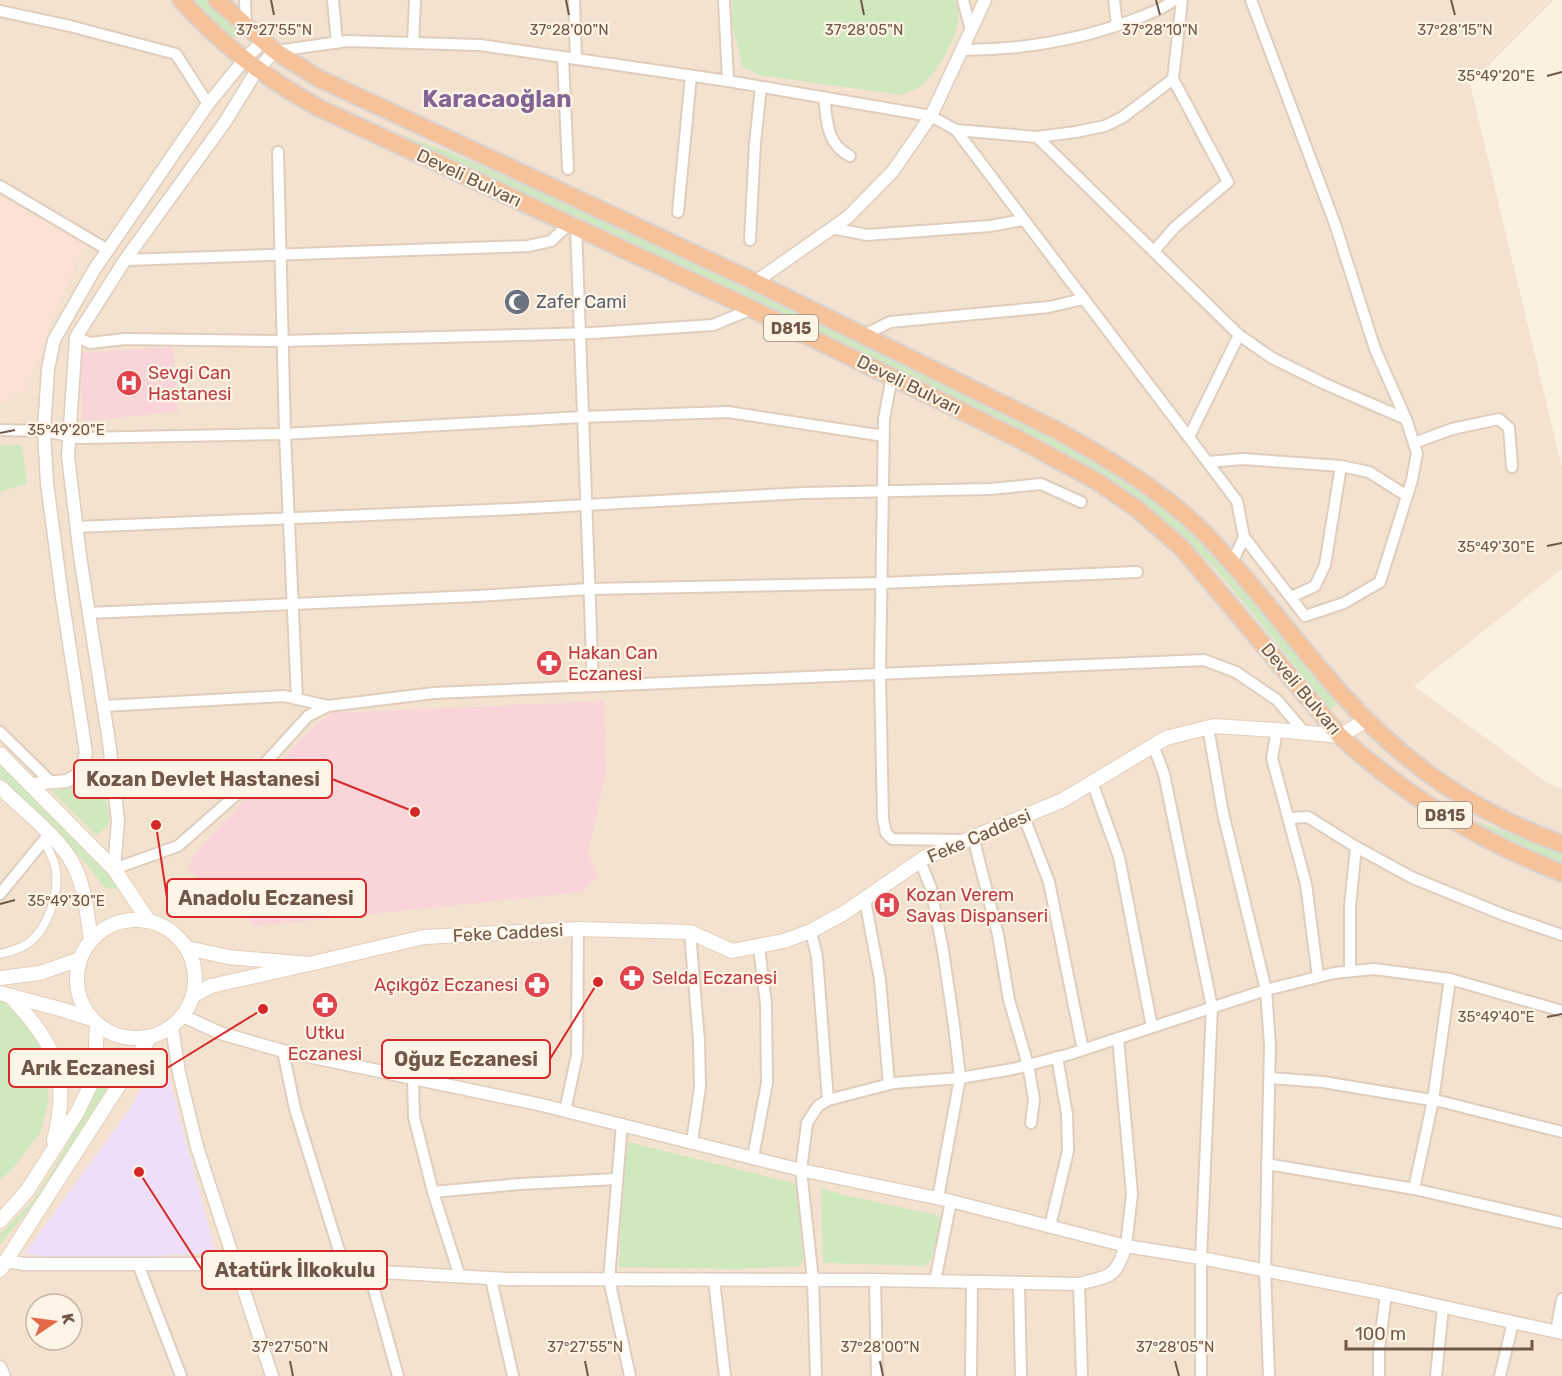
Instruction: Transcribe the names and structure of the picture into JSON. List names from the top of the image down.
{
  "streets": {
    "highway": ["Develi Bulvarı", "D815"],
    "main road": ["Feke Caddesi"]
  },
  "crossings": [
    ["Develi Bulvarı", "Feke Caddesi"]
  ],
  "districts": ["Karacaoğlan"],
  "places": {
    "mosque": ["Zafer Cami"],
    "hospital": ["Sevgi Can Hastanesi", "Kozan Verem Savas Dispanseri"],
    "pharmacy": [
      "Hakan Can Eczanesi",
      "Selda Eczanesi",
      "Açıkgöz Eczanesi",
      "Utku Eczanesi"
    ],
    "other": [
      "Kozan Devlet Hastanesi",
      "Anadolu Eczanesi",
      "Oğuz Eczanesi",
      "Arık Eczanesi",
      "Atatürk İlkokulu"
    ]
  },
  "scale_bar": "100 m",
  "north": "right",
  "coordinates": [
    "37°27'55\"N",
    "37°28'00\"N",
    "37°28'05\"N",
    "37°28'10\"N",
    "37°28'15\"N",
    "35°49'20\"E",
    "35°49'30\"E",
    "35°49'40\"E",
    "37°27'50\"N"
  ]
}
